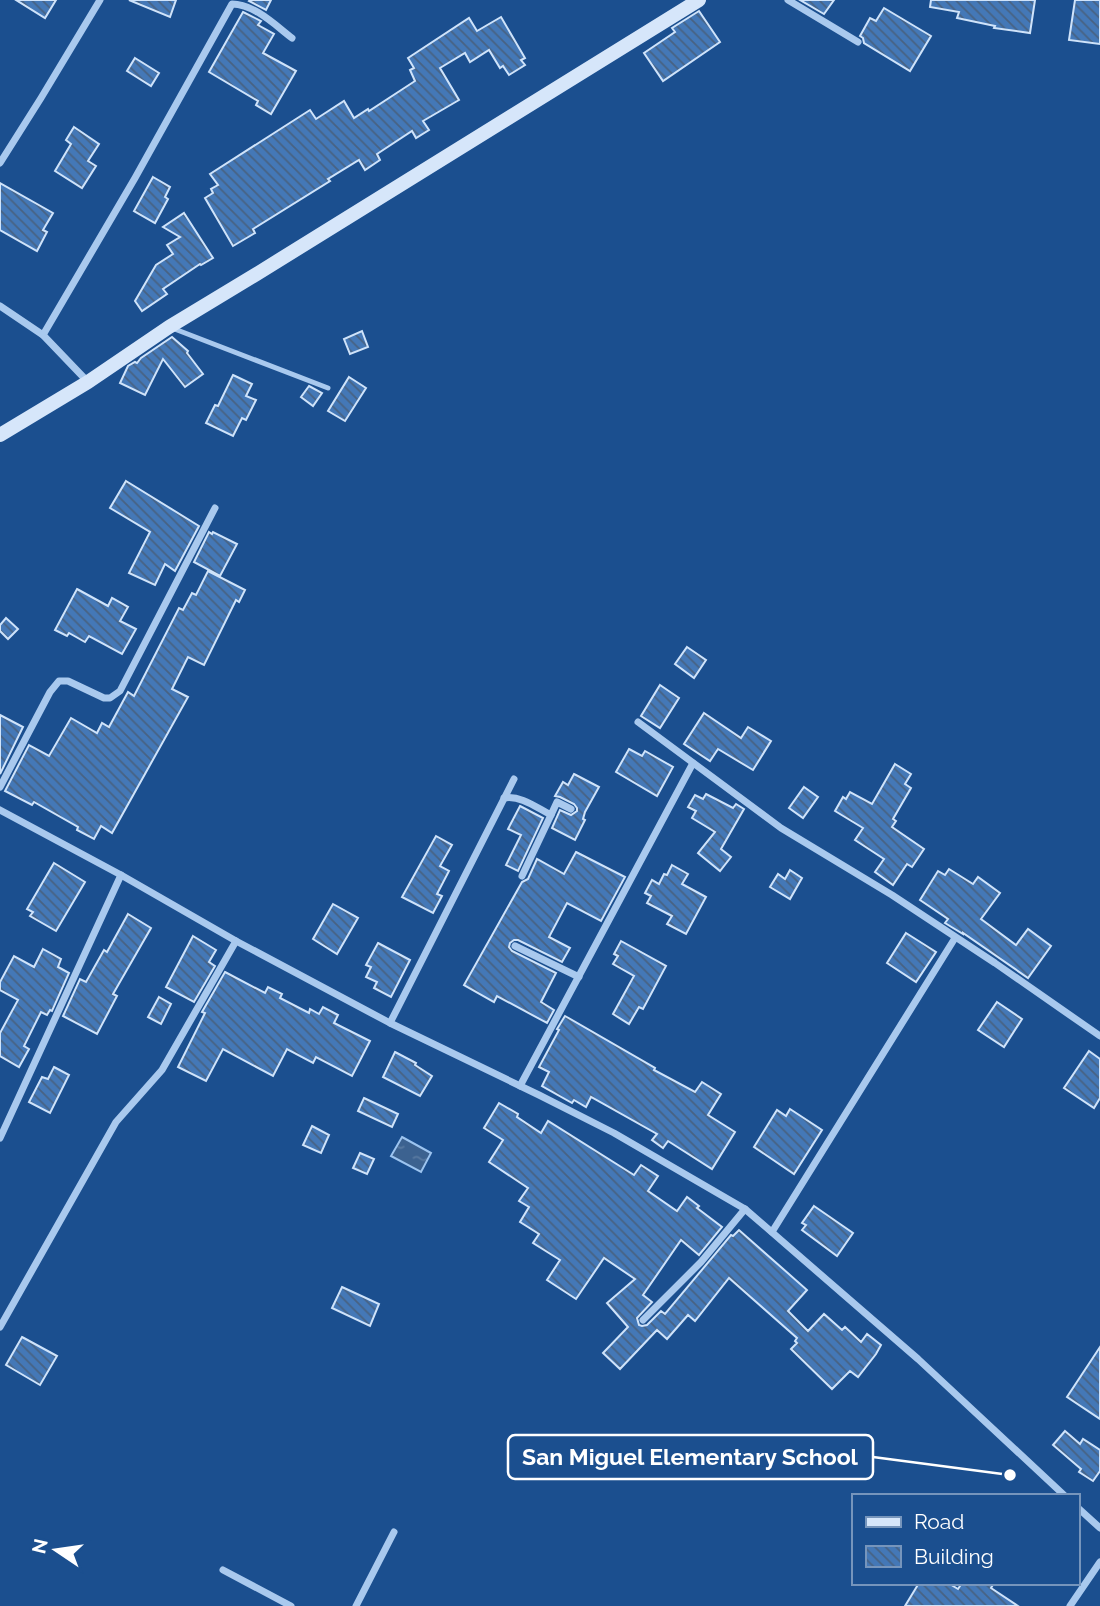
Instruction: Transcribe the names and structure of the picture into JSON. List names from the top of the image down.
{
  "places": ["San Miguel Elementary School"],
  "legend": ["Road", "Building"],
  "north": "left"
}
